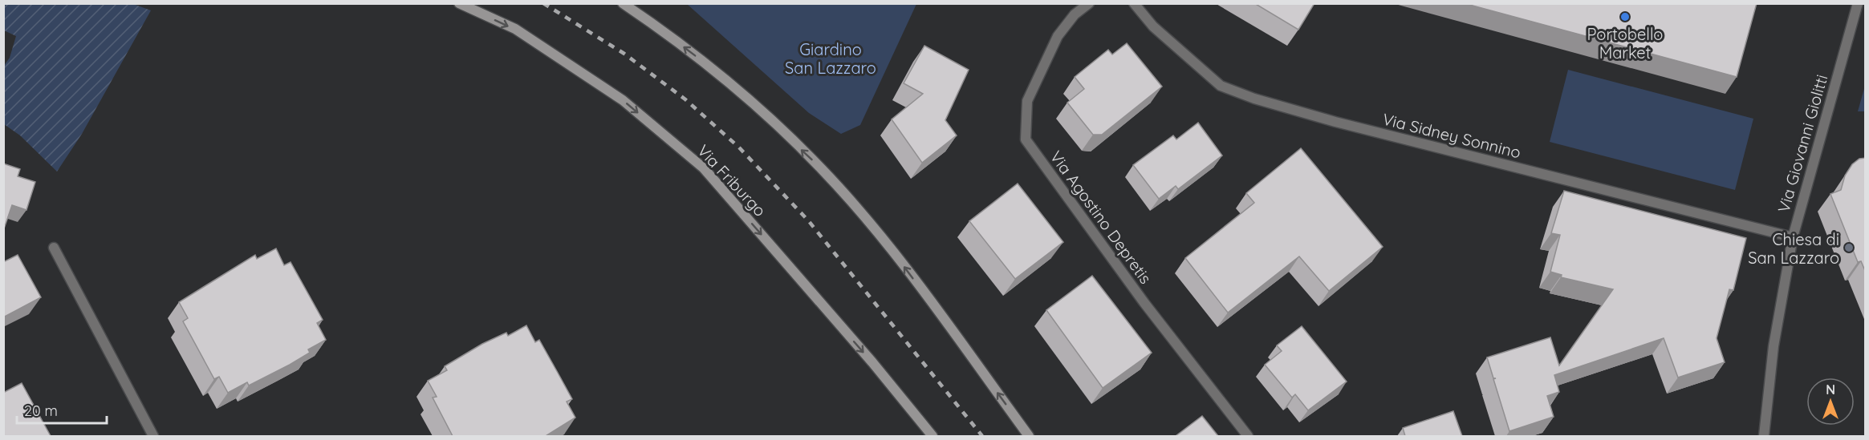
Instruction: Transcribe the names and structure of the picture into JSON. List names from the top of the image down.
{
  "streets": {
    "street": [
      "Via Sidney Sonnino",
      "Via Giovanni Giolitti",
      "Via Friburgo",
      "Via Agostino Depretis"
    ]
  },
  "crossings": [
    ["Via Sidney Sonnino", "Via Giovanni Giolitti"]
  ],
  "parks": ["Giardino San Lazzaro"],
  "places": ["Portobello Market", "Chiesa di San Lazzaro"],
  "scale_bar": "20 m",
  "north": "top"
}
